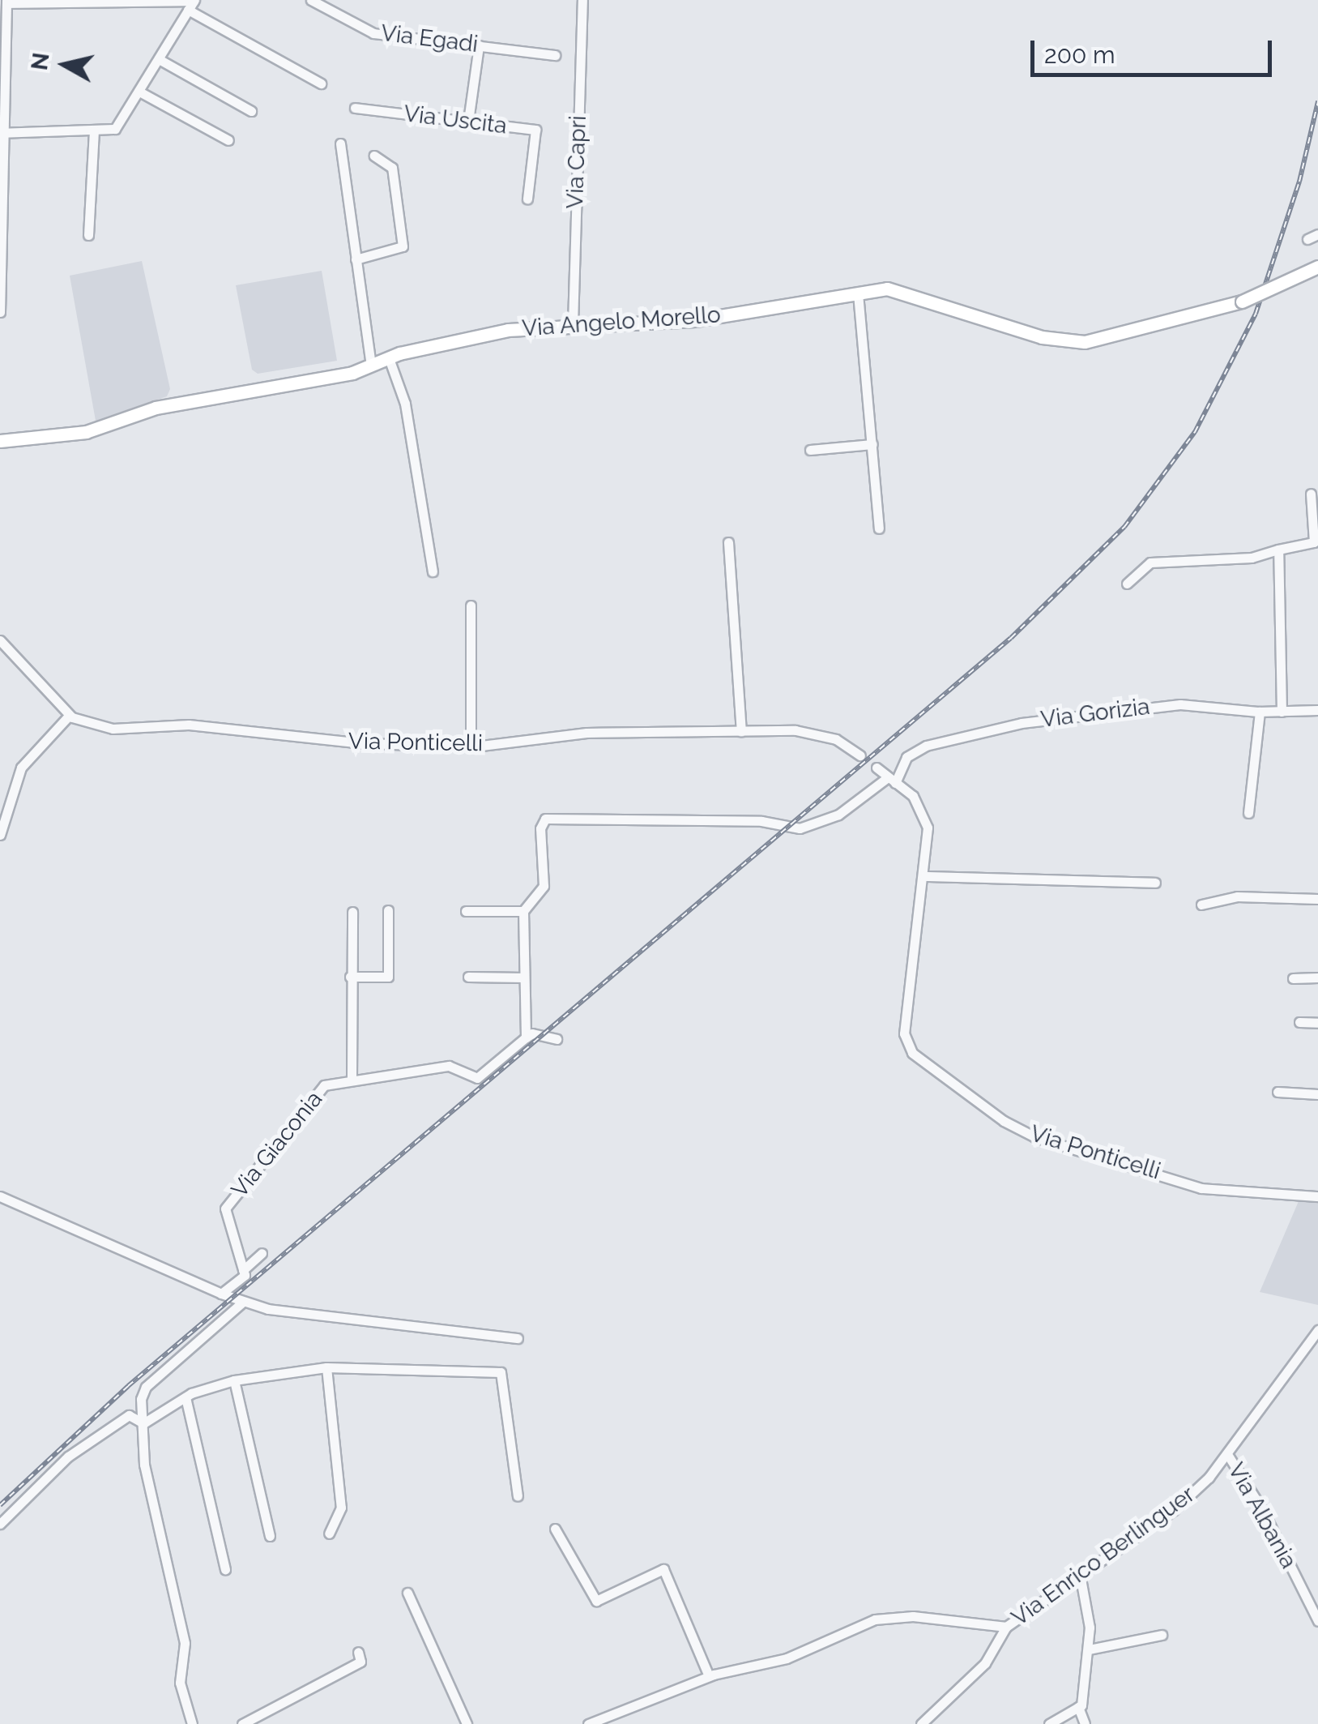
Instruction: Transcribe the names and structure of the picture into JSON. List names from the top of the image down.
{
  "streets": {
    "street": [
      "Via Egadi",
      "Via Uscita",
      "Via Capri",
      "Via Angelo Morello",
      "Via Gorizia",
      "Via Ponticelli",
      "Via Giaconia",
      "Via Albania",
      "Via Enrico Berlinguer"
    ]
  },
  "crossings": [
    ["Via Capri", "Via Angelo Morello"],
    ["Via Gorizia", "Via Ponticelli"],
    ["Via Albania", "Via Enrico Berlinguer"]
  ],
  "scale_bar": "200 m",
  "north": "left"
}
